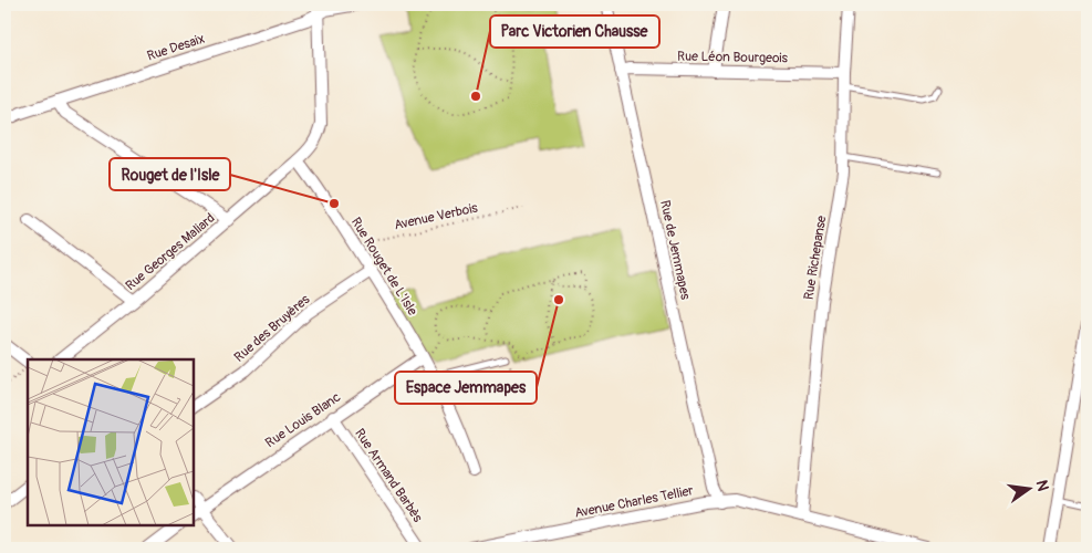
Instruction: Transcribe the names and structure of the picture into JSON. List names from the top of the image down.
{
  "streets": {
    "street": [
      "Rue Desaix",
      "Rue Léon Bourgeois",
      "Rue de Jemmapes",
      "Rue Georges Maliard",
      "Rue Richepanse",
      "Rue Rouget de L'Isle",
      "Rue des Bruyères",
      "Rue Louis Blanc",
      "Rue Armand Barbès",
      "Avenue Charles Tellier"
    ],
    "path": ["Avenue Verbois"]
  },
  "crossings": [
    ["Rue Léon Bourgeois", "Rue de Jemmapes"],
    ["Rue Léon Bourgeois", "Rue Richepanse"],
    ["Avenue Verbois", "Rue Rouget de L'Isle"],
    ["Rue de Jemmapes", "Avenue Charles Tellier"],
    ["Rue Georges Maliard", "Rue Rouget de L'Isle"],
    ["Rue Richepanse", "Avenue Charles Tellier"],
    ["Rue Rouget de L'Isle", "Rue des Bruyères"],
    ["Rue Rouget de L'Isle", "Rue Louis Blanc"],
    ["Rue Louis Blanc", "Rue Armand Barbès"]
  ],
  "places": ["Parc Victorien Chausse", "Rouget de l'Isle", "Espace Jemmapes"],
  "north": "right"
}
